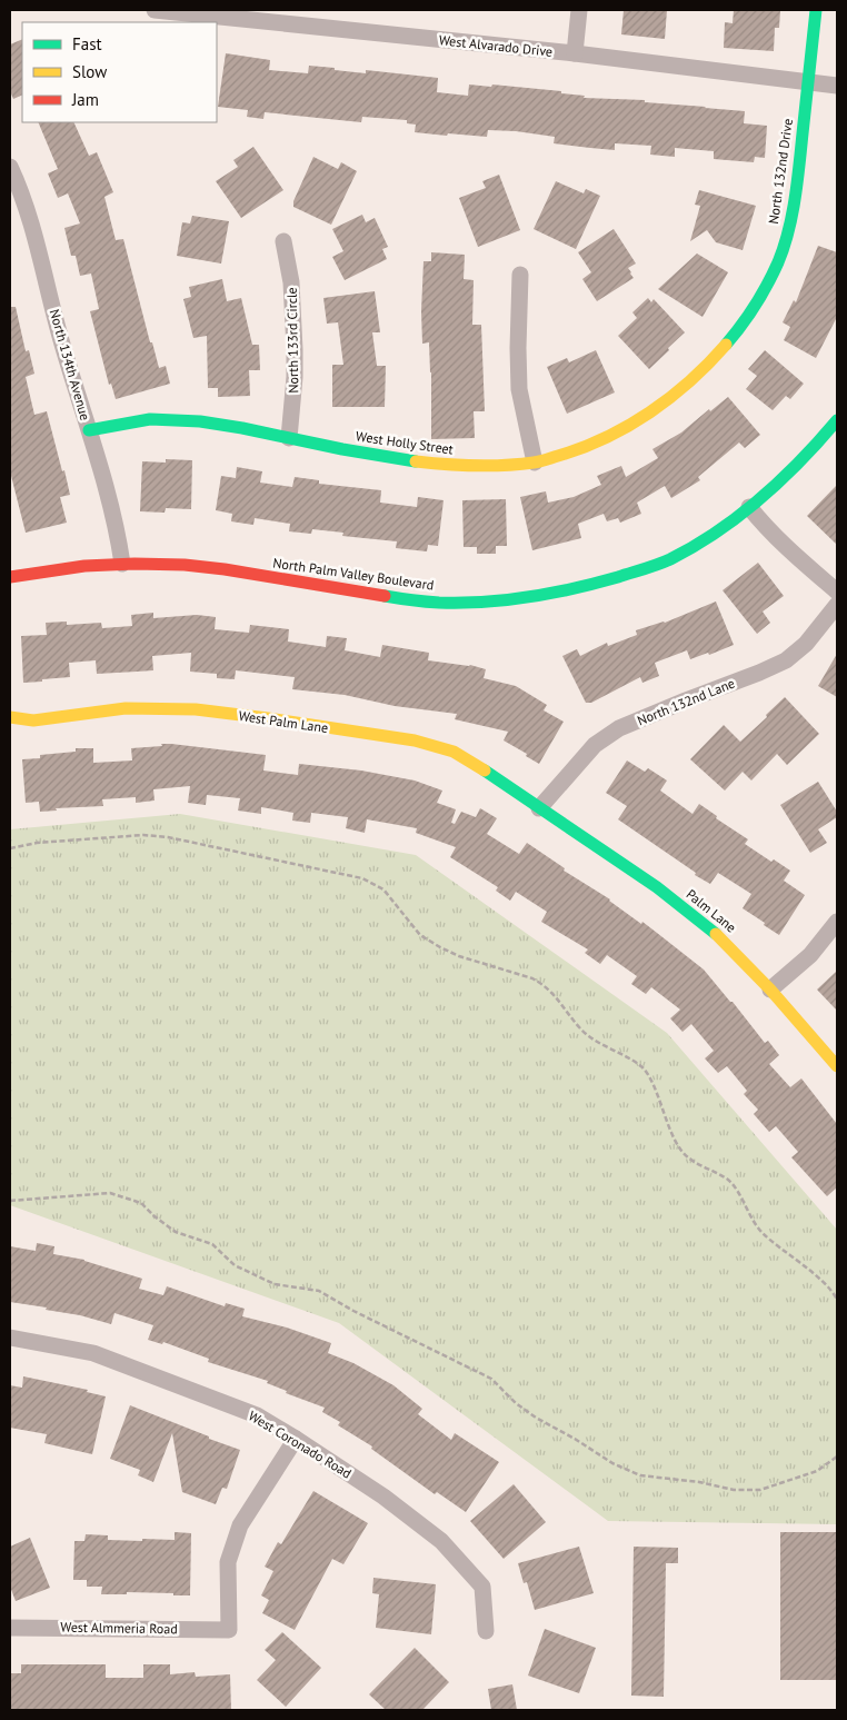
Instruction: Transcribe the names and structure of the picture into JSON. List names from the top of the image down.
{
  "streets": {
    "street": [
      "West Alvarado Drive",
      "North 132nd Drive",
      "North 133rd Circle",
      "North 134th Avenue",
      "West Holly Street",
      "North Palm Valley Boulevard",
      "North 132nd Lane",
      "West Palm Lane",
      "Palm Lane",
      "West Coronado Road",
      "West Almmeria Road"
    ]
  },
  "crossings": [
    ["West Alvarado Drive", "North 132nd Drive"],
    ["North 132nd Drive", "West Holly Street"],
    ["North 133rd Circle", "West Holly Street"],
    ["North 134th Avenue", "West Holly Street"],
    ["North 134th Avenue", "North Palm Valley Boulevard"],
    ["North 132nd Lane", "West Palm Lane"],
    ["North 132nd Lane", "Palm Lane"],
    ["West Palm Lane", "Palm Lane"],
    ["West Coronado Road", "West Almmeria Road"]
  ],
  "legend": ["Fast", "Slow", "Jam"]
}
